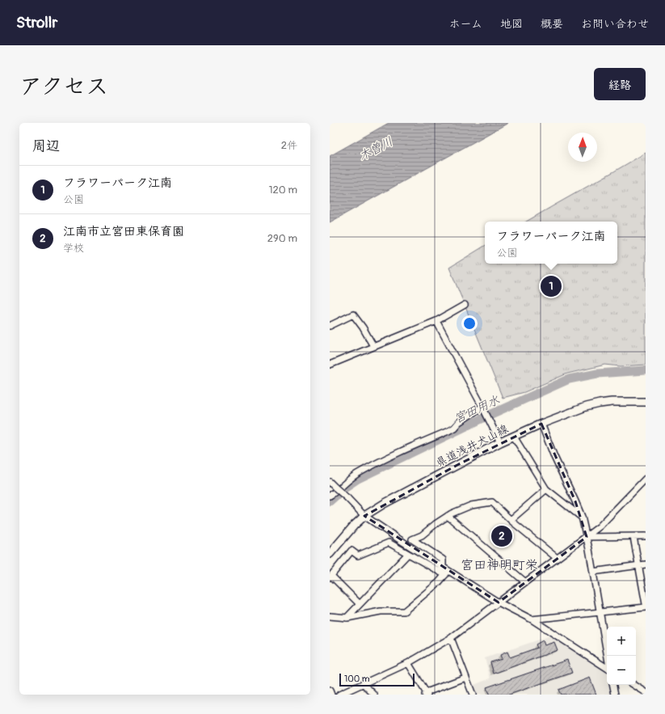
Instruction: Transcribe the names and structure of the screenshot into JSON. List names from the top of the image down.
{
  "streets": {
    "main road": ["県道浅井犬山線"]
  },
  "districts": ["宮田神明町栄"],
  "water": ["木曽川", "宮田用水"],
  "scale_bar": "100 m",
  "north": "top",
  "page": {
    "header": "Strollr",
    "nav": [
      "ホーム",
      "地図",
      "概要",
      "お問い合わせ"
    ],
    "title": "アクセス",
    "buttons": "経路",
    "heading": ["周辺", "2件"],
    "list": [
      {
        "mark": "1",
        "name": "フラワーパーク江南",
        "note": "公園",
        "value": "120 m"
      },
      {
        "mark": "2",
        "name": "江南市立宮田東保育園",
        "note": "学校",
        "value": "290 m"
      }
    ],
    "popup": ["フラワーパーク江南", "公園"],
    "pins": ["1", "2"],
    "map_buttons": ["+", "−"],
    "scale": "100 m"
  }
}
